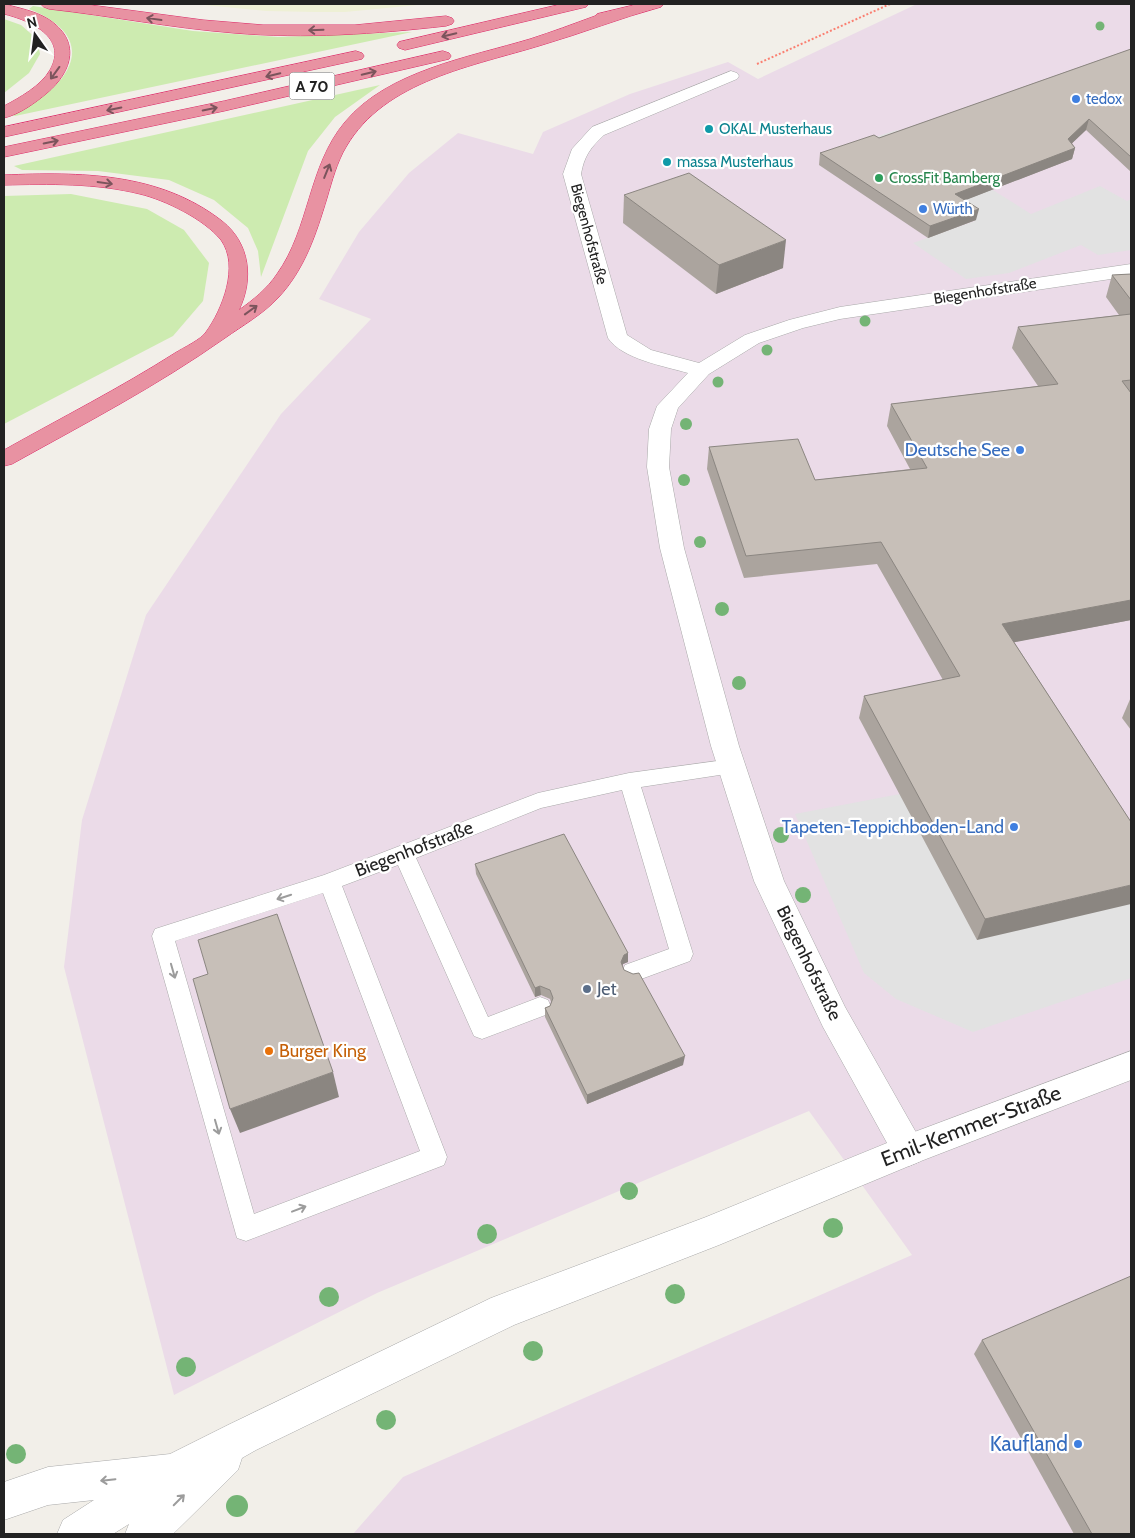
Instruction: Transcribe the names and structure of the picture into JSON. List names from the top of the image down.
{
  "streets": {
    "highway": ["A 70"],
    "street": ["Biegenhofstraße", "Emil-Kemmer-Straße"]
  },
  "crossings": [
    ["Biegenhofstraße", "Emil-Kemmer-Straße"]
  ],
  "places": [
    "tedox",
    "OKAL Musterhaus",
    "massa Musterhaus",
    "CrossFit Bamberg",
    "Würth",
    "Deutsche See",
    "Tapeten-Teppichboden-Land",
    "Jet",
    "Burger King",
    "Kaufland"
  ],
  "north": "top"
}
